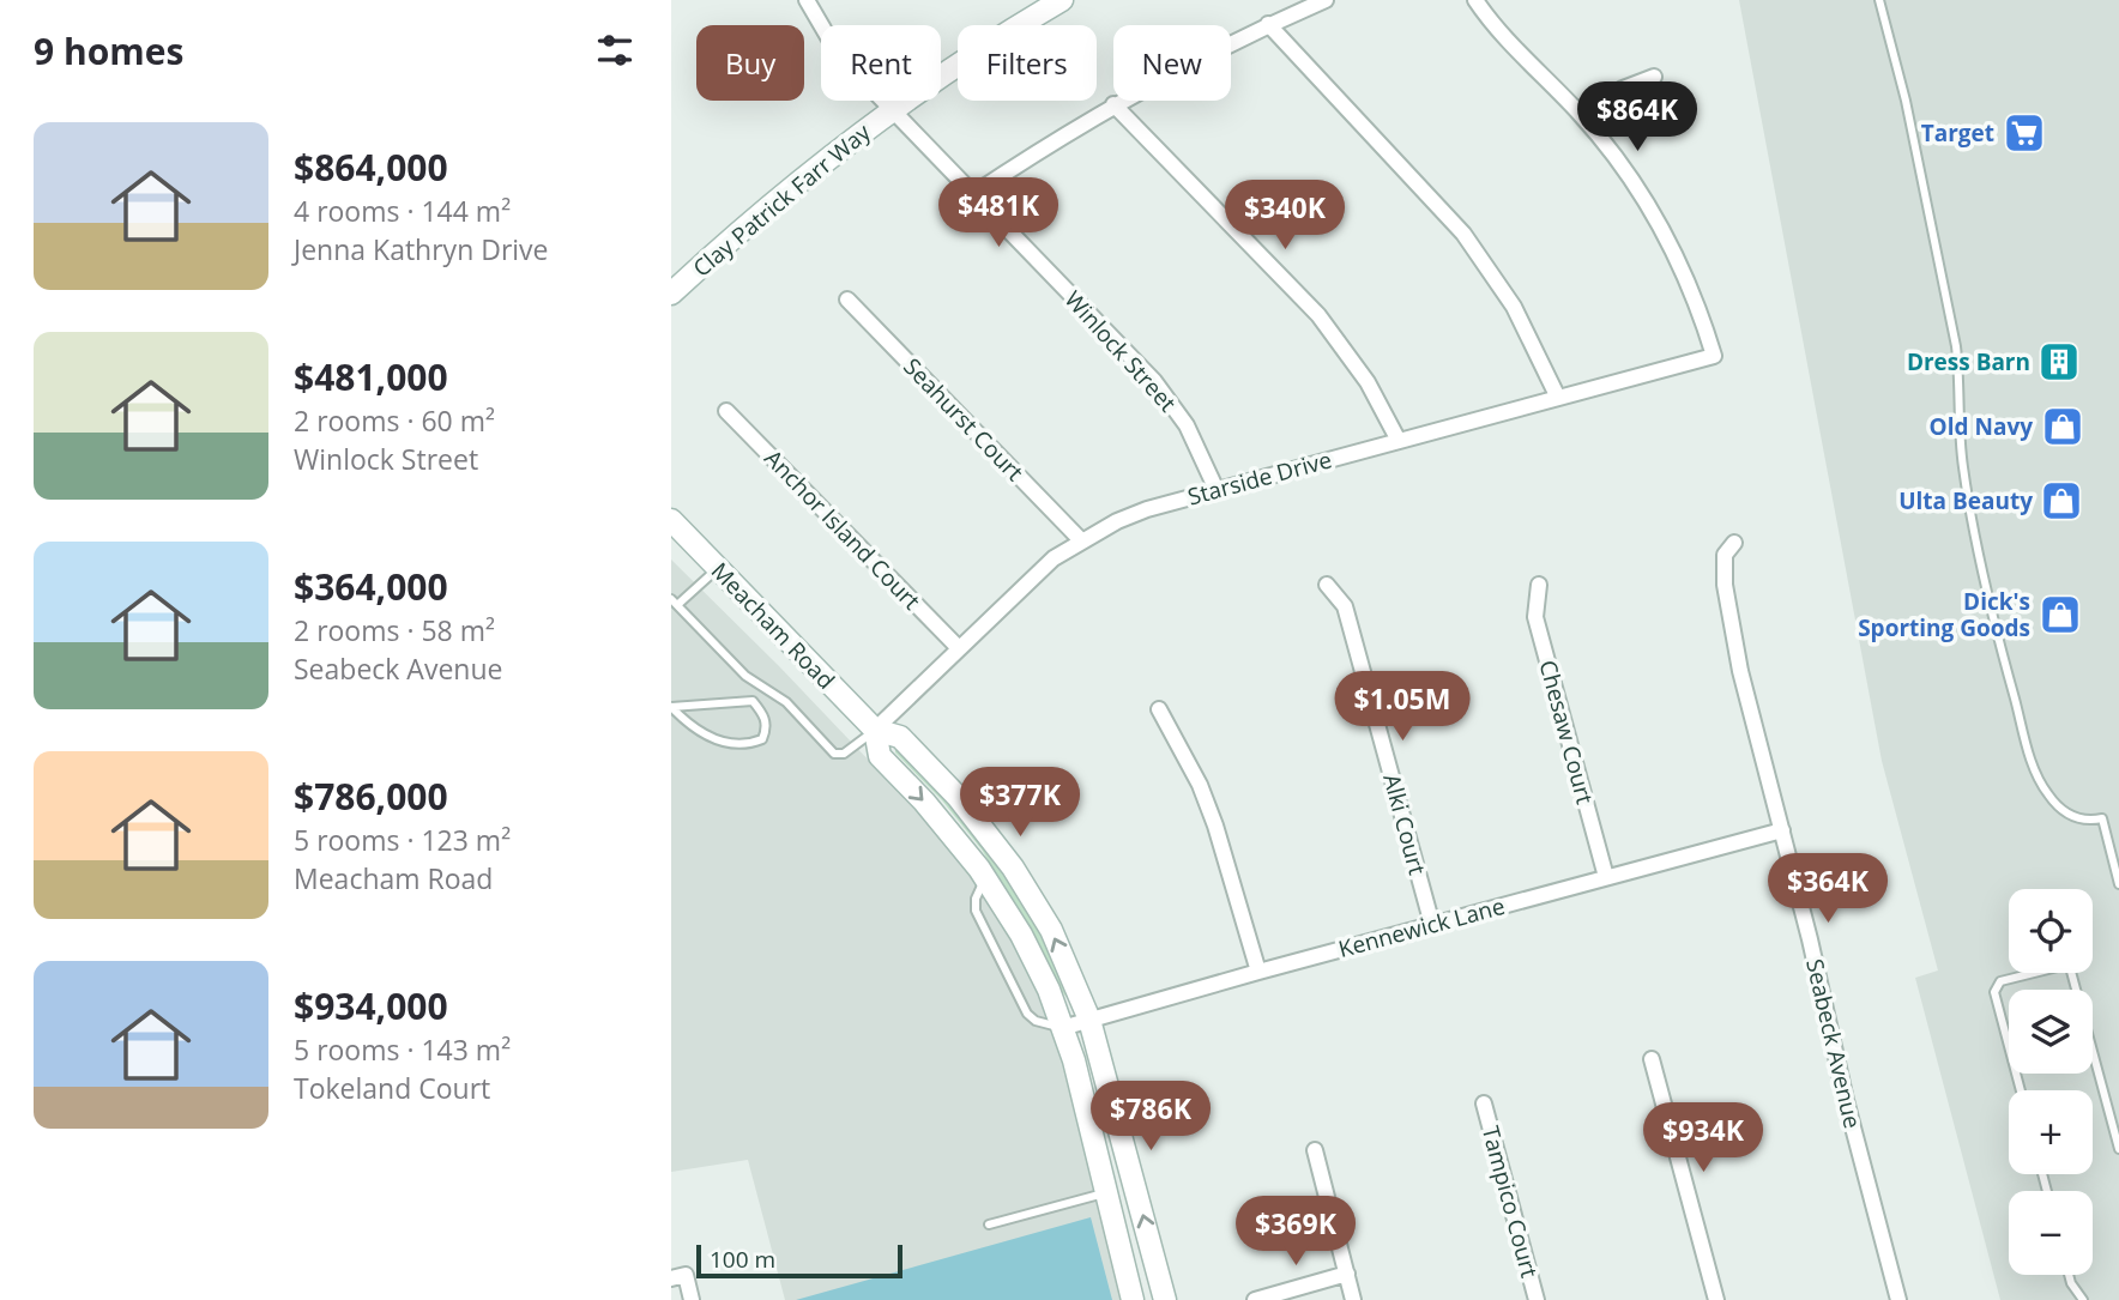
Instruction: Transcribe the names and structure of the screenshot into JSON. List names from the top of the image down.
{
  "streets": {
    "street": [
      "Clay Patrick Farr Way",
      "Winlock Street",
      "Seahurst Court",
      "Starside Drive",
      "Anchor Island Court",
      "Meacham Road",
      "Chesaw Court",
      "Alki Court",
      "Kennewick Lane",
      "Seabeck Avenue",
      "Tampico Court"
    ]
  },
  "crossings": [
    ["Clay Patrick Farr Way", "Winlock Street"],
    ["Winlock Street", "Starside Drive"],
    ["Seahurst Court", "Starside Drive"],
    ["Starside Drive", "Anchor Island Court"],
    ["Starside Drive", "Meacham Road"],
    ["Meacham Road", "Kennewick Lane"],
    ["Chesaw Court", "Kennewick Lane"],
    ["Alki Court", "Kennewick Lane"],
    ["Kennewick Lane", "Seabeck Avenue"]
  ],
  "places": {
    "supermarket": ["Target"],
    "building": ["Dress Barn"],
    "shop": ["Old Navy", "Ulta Beauty", "Dick's Sporting Goods"]
  },
  "scale_bar": "100 m",
  "page": {
    "heading": "9 homes",
    "chip": [
      "Buy",
      "Rent",
      "Filters",
      "New"
    ],
    "price": [
      "$864K",
      "$481K",
      "$340K",
      "$1.05M",
      "$377K",
      "$364K",
      "$786K",
      "$934K",
      "$369K"
    ],
    "list": [
      {
        "name": "$864,000",
        "note": "4 rooms · 144 m² · Jenna Kathryn Drive"
      },
      {
        "name": "$481,000",
        "note": "2 rooms · 60 m² · Winlock Street"
      },
      {
        "name": "$364,000",
        "note": "2 rooms · 58 m² · Seabeck Avenue"
      },
      {
        "name": "$786,000",
        "note": "5 rooms · 123 m² · Meacham Road"
      },
      {
        "name": "$934,000",
        "note": "5 rooms · 143 m² · Tokeland Court"
      }
    ],
    "map_buttons": ["+", "−"],
    "scale": "100 m"
  }
}
